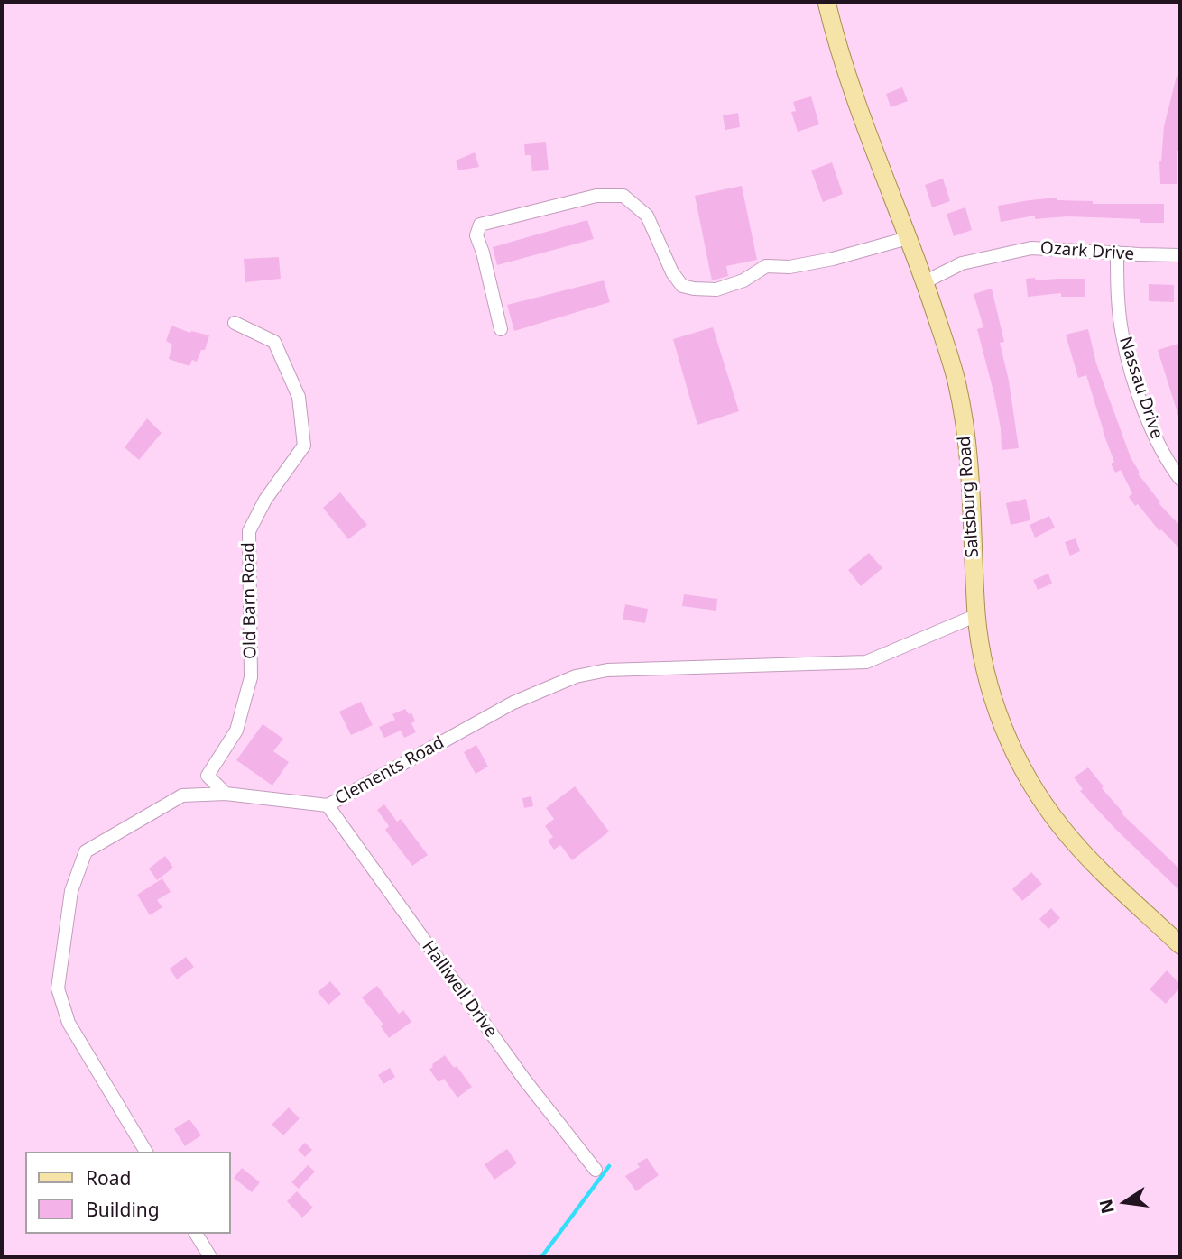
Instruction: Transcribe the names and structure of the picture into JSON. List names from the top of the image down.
{
  "streets": {
    "main road": ["Saltsburg Road"],
    "street": [
      "Ozark Drive",
      "Nassau Drive",
      "Old Barn Road",
      "Clements Road",
      "Halliwell Drive"
    ]
  },
  "crossings": [
    ["Ozark Drive", "Nassau Drive"],
    ["Ozark Drive", "Saltsburg Road"],
    ["Saltsburg Road", "Clements Road"],
    ["Old Barn Road", "Clements Road"],
    ["Clements Road", "Halliwell Drive"]
  ],
  "legend": ["Road", "Building"],
  "north": "left"
}
